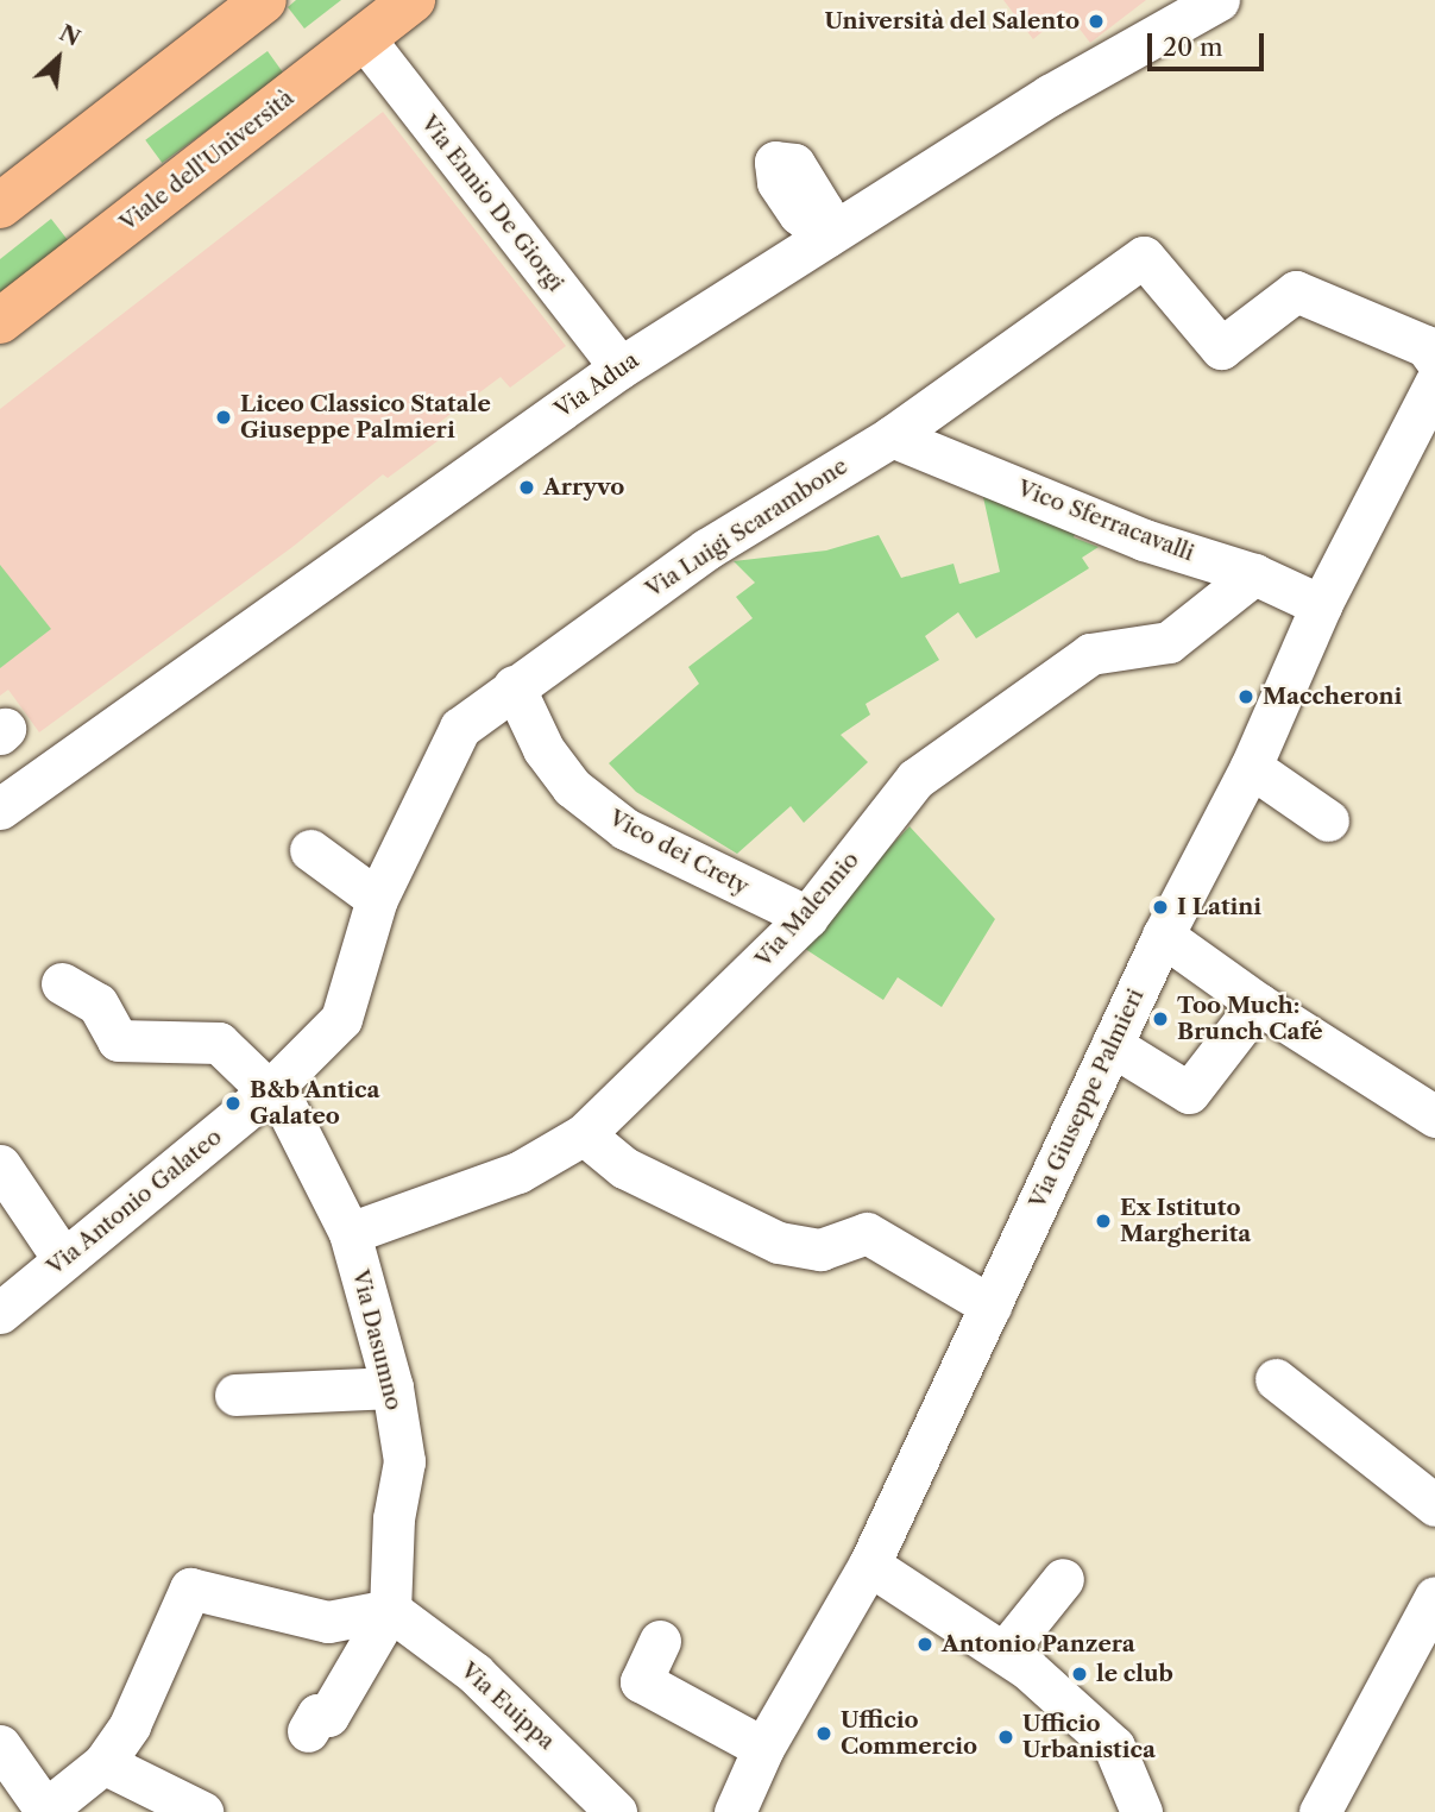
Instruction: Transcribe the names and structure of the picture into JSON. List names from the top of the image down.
{
  "streets": {
    "main road": ["Viale dell'Università"],
    "street": [
      "Via Ennio De Giorgi",
      "Via Adua",
      "Vico Sferracavalli",
      "Via Luigi Scarambone",
      "Vico dei Crety",
      "Via Malennio",
      "Via Giuseppe Palmieri",
      "Via Antonio Galateo",
      "Via Dasumno",
      "Via Euippa"
    ]
  },
  "crossings": [
    ["Viale dell'Università", "Via Ennio De Giorgi"],
    ["Via Ennio De Giorgi", "Via Adua"],
    ["Vico Sferracavalli", "Via Luigi Scarambone"],
    ["Vico Sferracavalli", "Via Malennio"],
    ["Vico Sferracavalli", "Via Giuseppe Palmieri"],
    ["Via Luigi Scarambone", "Vico dei Crety"],
    ["Via Luigi Scarambone", "Via Antonio Galateo"],
    ["Via Luigi Scarambone", "Via Dasumno"],
    ["Vico dei Crety", "Via Malennio"],
    ["Via Malennio", "Via Dasumno"],
    ["Via Antonio Galateo", "Via Dasumno"],
    ["Via Dasumno", "Via Euippa"]
  ],
  "places": [
    "Università del Salento",
    "Liceo Classico Statale Giuseppe Palmieri",
    "Arryvo",
    "Maccheroni",
    "I Latini",
    "Too Much: Brunch Café",
    "B&b Antica Galateo",
    "Ex Istituto Margherita",
    "Antonio Panzera",
    "le club",
    "Ufficio Commercio",
    "Ufficio Urbanistica"
  ],
  "scale_bar": "20 m",
  "north": "top right"
}
